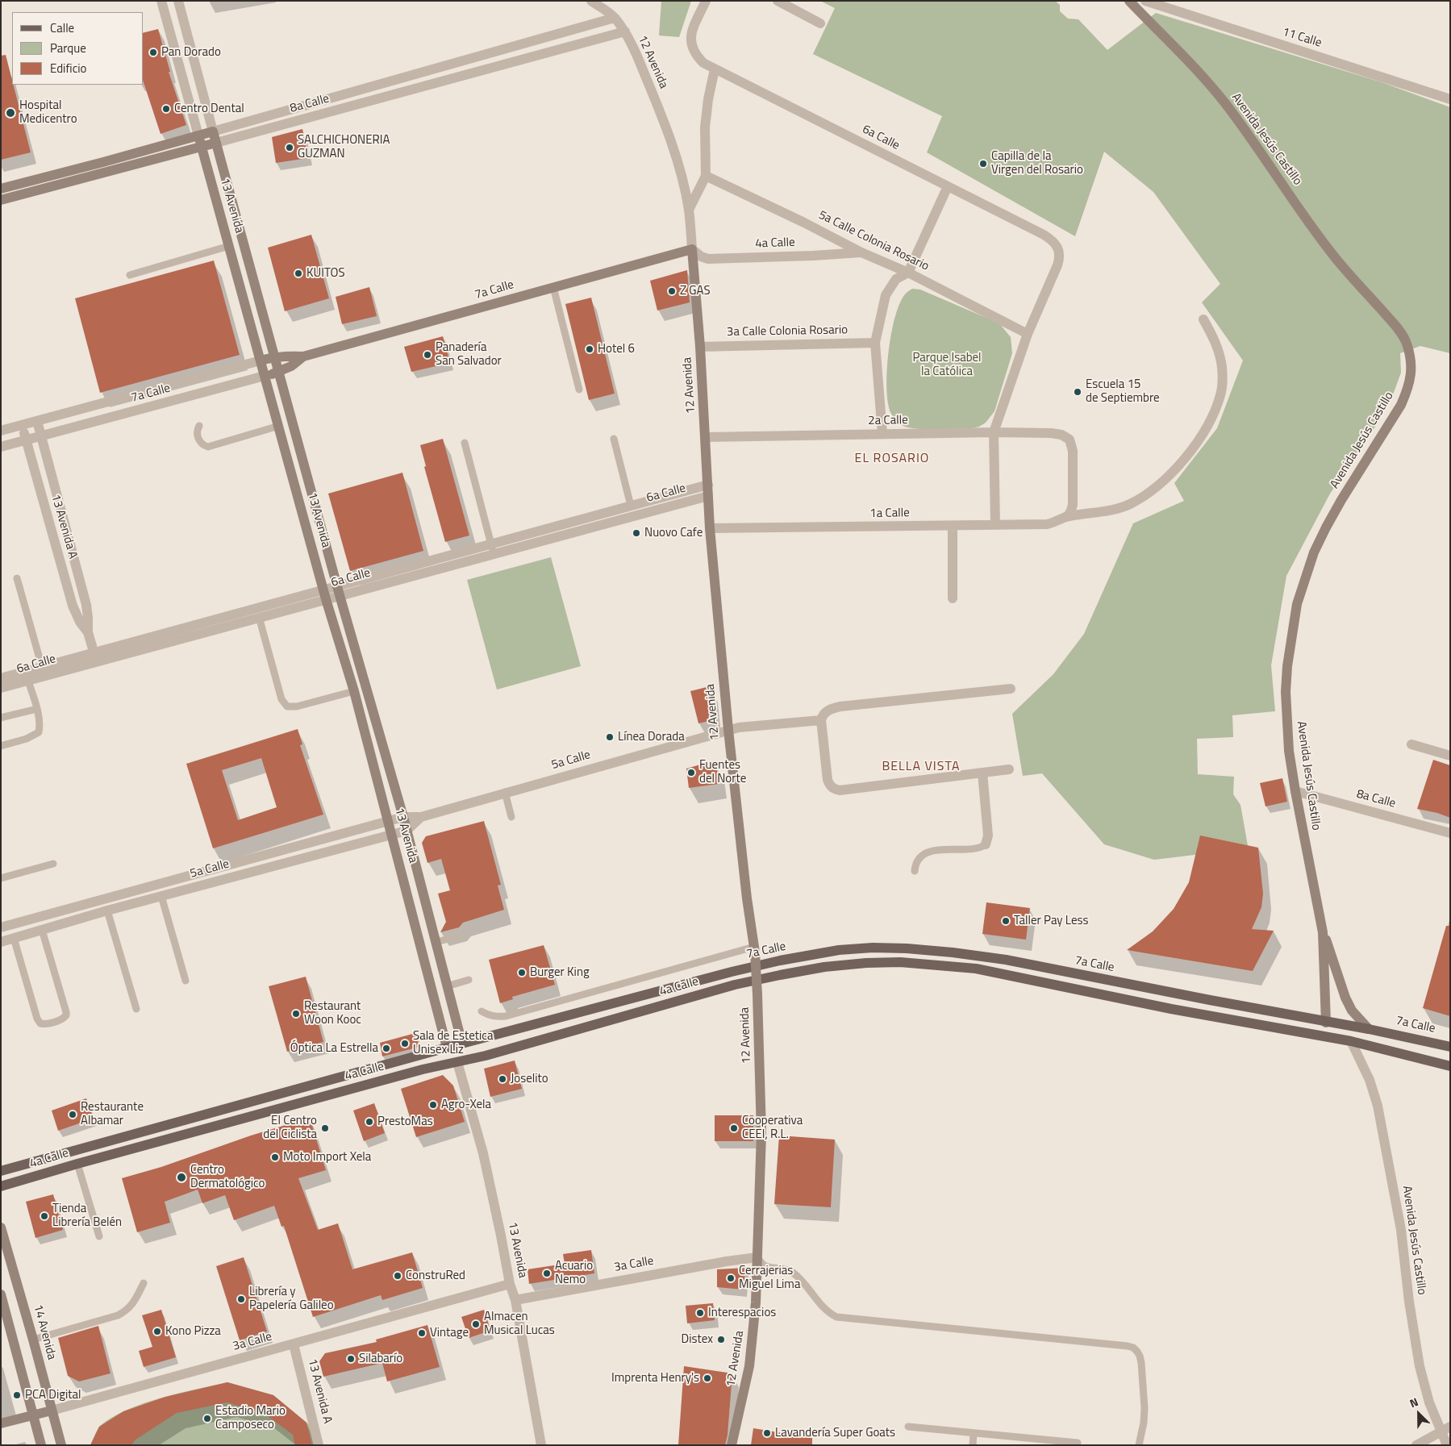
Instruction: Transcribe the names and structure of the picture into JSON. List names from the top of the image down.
{
  "streets": {
    "main road": ["4a Calle", "7a Calle"],
    "street": [
      "11 Calle",
      "12 Avenida",
      "8a Calle",
      "6a Calle",
      "Avenida Jesús Castillo",
      "13 Avenida",
      "5a Calle Colonia Rosario",
      "3a Calle Colonia Rosario",
      "2a Calle",
      "1a Calle",
      "13 Avenida A",
      "5a Calle",
      "3a Calle",
      "14 Avenida"
    ]
  },
  "crossings": [
    ["12 Avenida", "8a Calle"],
    ["12 Avenida", "6a Calle"],
    ["12 Avenida", "4a Calle"],
    ["12 Avenida", "7a Calle"],
    ["12 Avenida", "3a Calle Colonia Rosario"],
    ["12 Avenida", "2a Calle"],
    ["12 Avenida", "1a Calle"],
    ["12 Avenida", "5a Calle"],
    ["12 Avenida", "3a Calle"],
    ["8a Calle", "Avenida Jesús Castillo"],
    ["8a Calle", "13 Avenida"],
    ["6a Calle", "13 Avenida"],
    ["6a Calle", "5a Calle Colonia Rosario"],
    ["6a Calle", "13 Avenida A"],
    ["Avenida Jesús Castillo", "4a Calle"],
    ["Avenida Jesús Castillo", "7a Calle"],
    ["13 Avenida", "4a Calle"],
    ["13 Avenida", "7a Calle"],
    ["13 Avenida", "5a Calle"],
    ["13 Avenida", "3a Calle"],
    ["5a Calle Colonia Rosario", "4a Calle"],
    ["4a Calle", "7a Calle"],
    ["7a Calle", "13 Avenida A"],
    ["2a Calle", "1a Calle"],
    ["13 Avenida A", "3a Calle"],
    ["3a Calle", "14 Avenida"]
  ],
  "districts": ["EL ROSARIO", "BELLA VISTA"],
  "parks": ["Parque Isabel la Católica"],
  "places": [
    "Pan Dorado",
    "Centro Dental",
    "Hospital Medicentro",
    "SALCHICHONERIA GUZMAN",
    "Capilla de la Virgen del Rosario",
    "KUITOS",
    "Z GAS",
    "Hotel 6",
    "Panadería San Salvador",
    "Escuela 15 de Septiembre",
    "Nuovo Cafe",
    "Línea Dorada",
    "Fuentes del Norte",
    "Taller Pay Less",
    "Burger King",
    "Restaurant Woon Kooc",
    "Sala de Estetica Unisex Liz",
    "Óptica La Estrella",
    "Joselito",
    "Agro-Xela",
    "Restaurante Albamar",
    "PrestoMas",
    "El Centro del Ciclista",
    "Cooperativa CEEI, R.L.",
    "Moto Import Xela",
    "Centro Dermatológico",
    "Tienda Librería Belén",
    "Acuario Nemo",
    "ConstruRed",
    "Cerrajerias Miguel Lima",
    "Librería y Papelería Galileo",
    "Interespacios",
    "Almacen Musical Lucas",
    "Kono Pizza",
    "Vintage",
    "Distex",
    "Silabarío",
    "Imprenta Henry's",
    "PCA Digital",
    "Estadio Mario Camposeco",
    "Lavandería Super Goats"
  ],
  "legend": ["Calle", "Parque", "Edificio"],
  "north": "top left"
}
